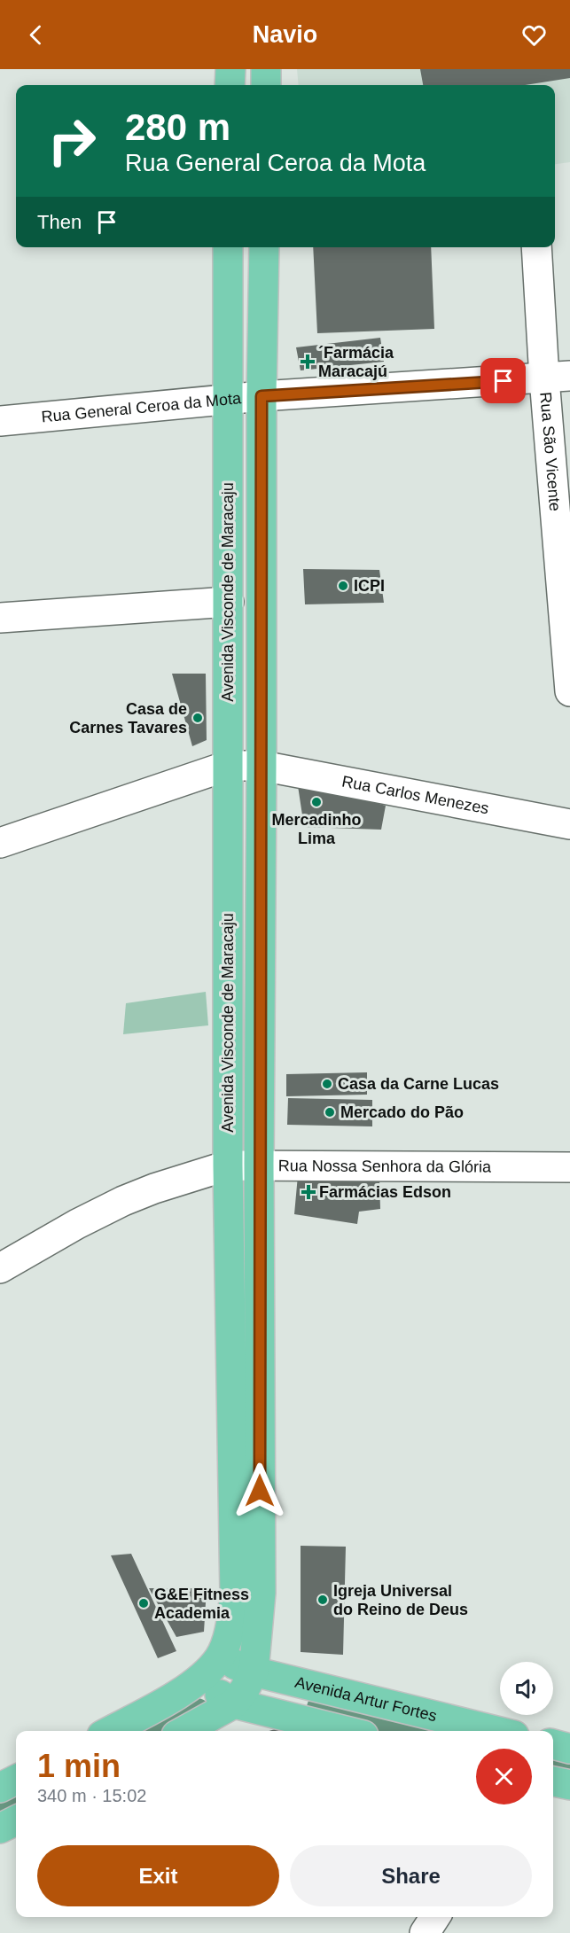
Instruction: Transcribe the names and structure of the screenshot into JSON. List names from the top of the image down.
{
  "streets": {
    "main road": ["Avenida Visconde de Maracaju", "Avenida Artur Fortes"],
    "street": [
      "Rua General Ceroa da Mota",
      "Rua São Vicente",
      "Rua Carlos Menezes",
      "Rua Nossa Senhora da Glória"
    ]
  },
  "crossings": [
    ["Rua General Ceroa da Mota", "Rua São Vicente"],
    ["Rua General Ceroa da Mota", "Avenida Visconde de Maracaju"],
    ["Avenida Visconde de Maracaju", "Rua Carlos Menezes"],
    ["Avenida Visconde de Maracaju", "Rua Nossa Senhora da Glória"],
    ["Avenida Visconde de Maracaju", "Avenida Artur Fortes"]
  ],
  "places": {
    "health": ["´Farmácia Maracajú", "Farmácias Edson"],
    "other": [
      "ICPI",
      "Casa de Carnes Tavares",
      "Mercadinho Lima",
      "Casa da Carne Lucas",
      "Mercado do Pão",
      "Igreja Universal do Reino de Deus",
      "G&E Fitness Academia"
    ]
  },
  "page": {
    "header": "Navio",
    "turn": ["280 m", "Rua General Ceroa da Mota"],
    "then": "Then",
    "heading": ["1 min", "340 m · 15:02"],
    "buttons": ["Exit", "Share"]
  }
}
